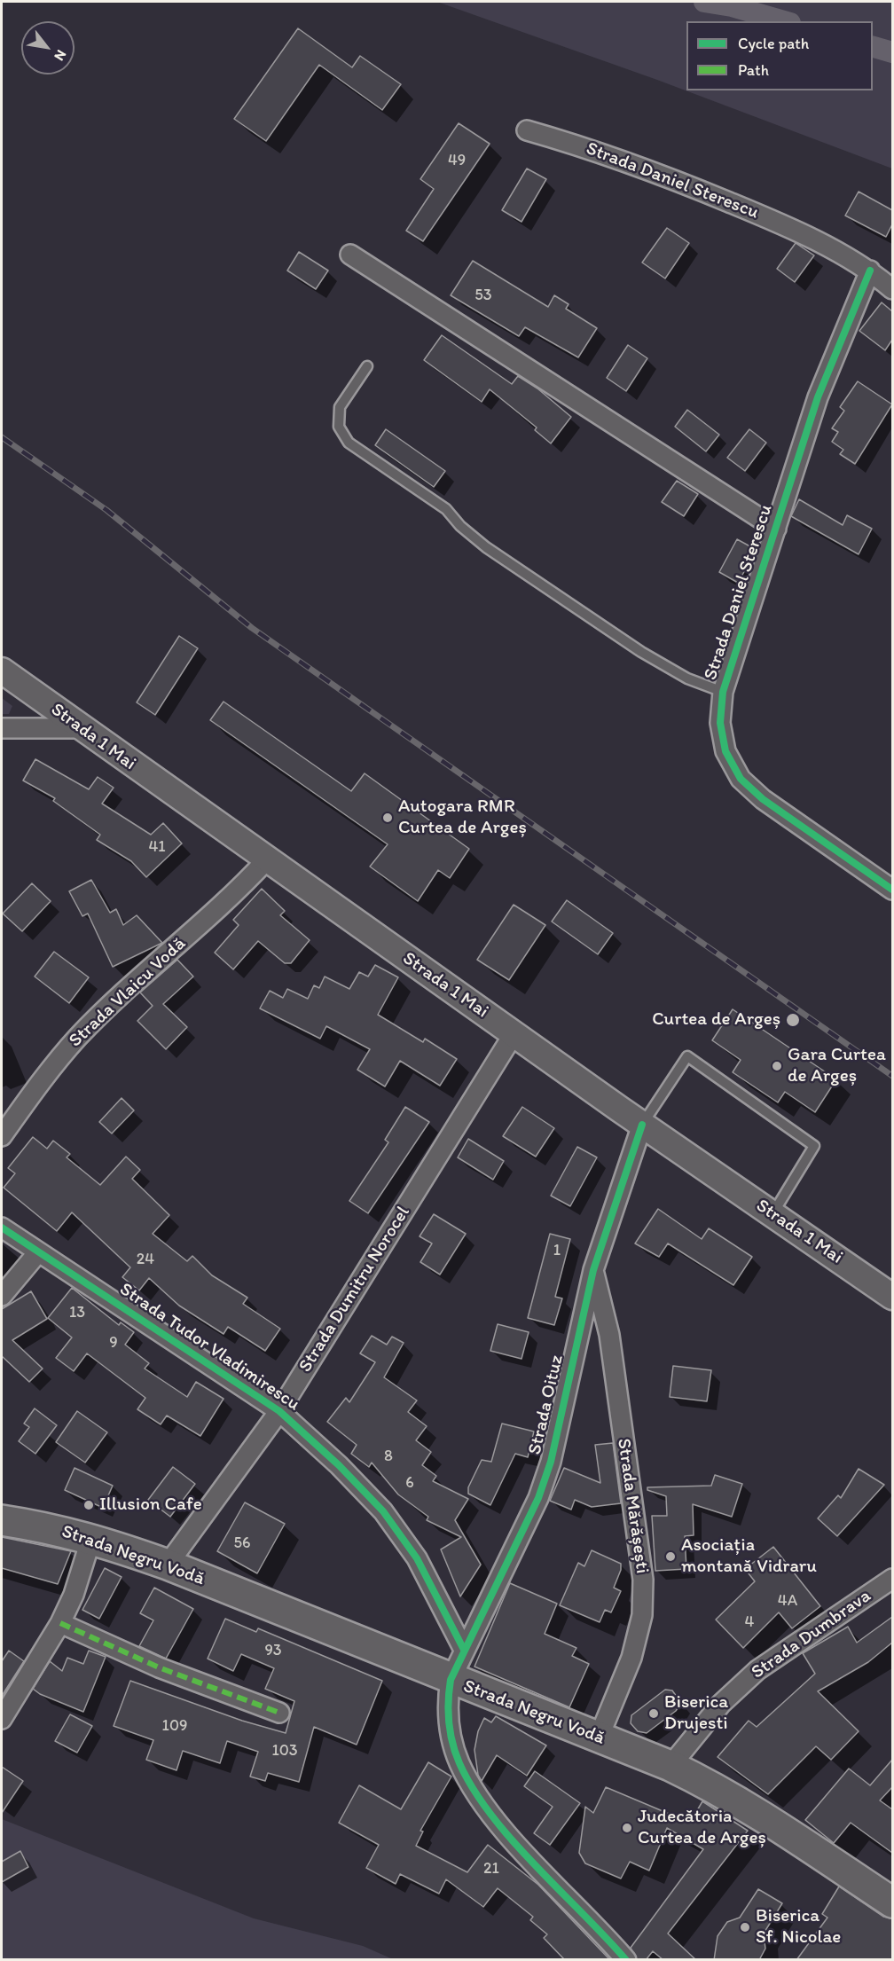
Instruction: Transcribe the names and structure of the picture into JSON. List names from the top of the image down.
{
  "streets": {
    "main road": ["Strada 1 Mai", "Strada Negru Vodă"],
    "street": [
      "Strada Daniel Sterescu",
      "Strada Vlaicu Vodă",
      "Strada Dumitru Norocel",
      "Strada Tudor Vladimirescu",
      "Strada Oituz",
      "Strada Mărășești",
      "Strada Dumbrava"
    ]
  },
  "crossings": [
    ["Strada 1 Mai", "Strada Vlaicu Vodă"],
    ["Strada 1 Mai", "Strada Dumitru Norocel"],
    ["Strada 1 Mai", "Strada Oituz"],
    ["Strada Dumitru Norocel", "Strada Tudor Vladimirescu"],
    ["Strada Dumitru Norocel", "Strada Negru Vodă"],
    ["Strada Tudor Vladimirescu", "Strada Oituz"],
    ["Strada Oituz", "Strada Mărășești"],
    ["Strada Oituz", "Strada Negru Vodă"],
    ["Strada Mărășești", "Strada Negru Vodă"],
    ["Strada Negru Vodă", "Strada Dumbrava"]
  ],
  "places": [
    "Autogara RMR Curtea de Argeș",
    "Curtea de Argeș",
    "Gara Curtea de Argeș",
    "Illusion Cafe",
    "Asociația montană Vidraru",
    "Biserica Drujesti",
    "Judecătoria Curtea de Argeș",
    "Biserica Sf. Nicolae"
  ],
  "house_numbers": [
    "49",
    "53",
    "41",
    "1",
    "24",
    "13",
    "9",
    "8",
    "6",
    "56",
    "4A",
    "4",
    "93",
    "109",
    "103",
    "21"
  ],
  "legend": ["Cycle path", "Path"],
  "north": "bottom right"
}
